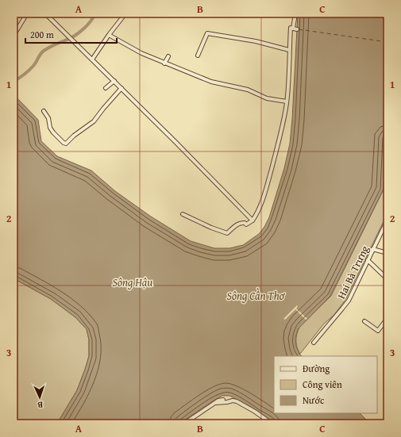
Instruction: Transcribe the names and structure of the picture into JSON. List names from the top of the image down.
{
  "streets": {
    "street": ["Hai Bà Trưng"]
  },
  "water": ["Sông Hậu", "Sông Cần Thơ"],
  "legend": ["Đường", "Công viên", "Nước"],
  "scale_bar": "200 m",
  "north": "bottom",
  "grid": {
    "columns": ["A", "B", "C"],
    "rows": ["1", "2", "3"]
  }
}
